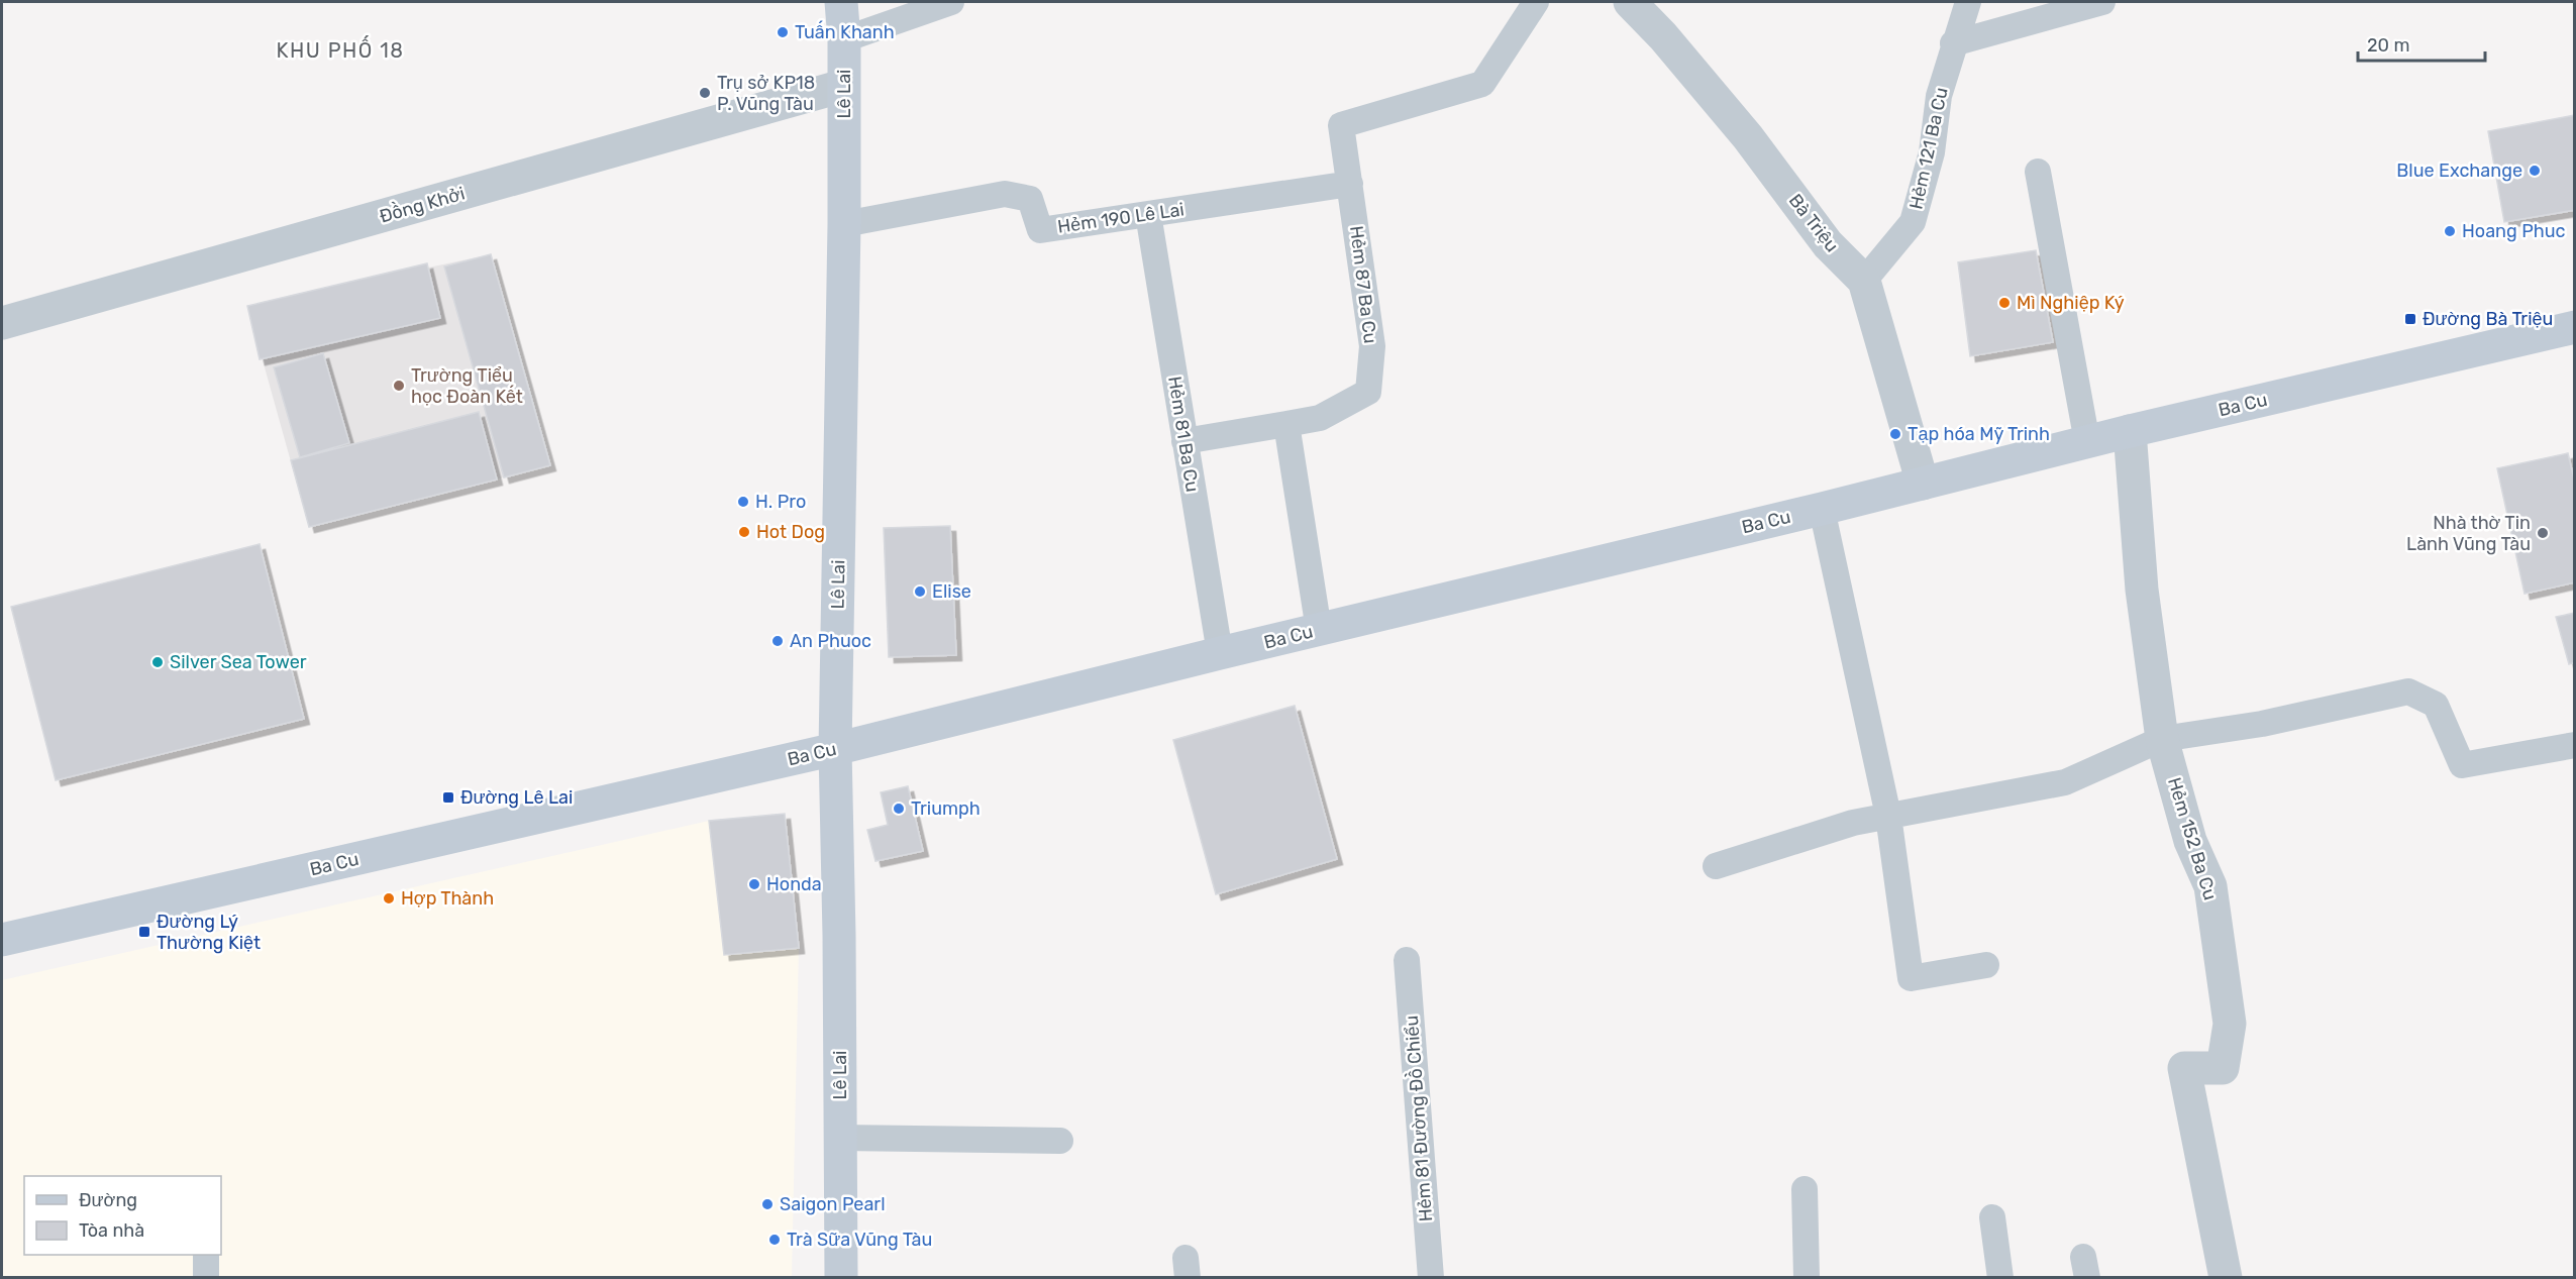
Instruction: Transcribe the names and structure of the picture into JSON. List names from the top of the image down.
{
  "streets": {
    "main road": ["Lê Lai", "Ba Cu"],
    "street": ["Đồng Khởi", "Bà Triệu", "Hẻm 152 Ba Cu"],
    "lane": [
      "Hẻm 121 Ba Cu",
      "Hẻm 190 Lê Lai",
      "Hẻm 87 Ba Cu",
      "Hẻm 81 Ba Cu",
      "Hẻm 81 Đường Đồ Chiểu"
    ]
  },
  "crossings": [
    ["Lê Lai", "Đồng Khởi"],
    ["Lê Lai", "Hẻm 190 Lê Lai"],
    ["Lê Lai", "Ba Cu"],
    ["Hẻm 121 Ba Cu", "Bà Triệu"],
    ["Hẻm 190 Lê Lai", "Hẻm 87 Ba Cu"],
    ["Hẻm 190 Lê Lai", "Hẻm 81 Ba Cu"],
    ["Bà Triệu", "Ba Cu"],
    ["Ba Cu", "Hẻm 81 Ba Cu"],
    ["Ba Cu", "Hẻm 152 Ba Cu"]
  ],
  "districts": ["KHU PHỐ 18"],
  "places": {
    "other": [
      "Tuấn Khanh",
      "Trụ sở KP18 P. Vũng Tàu",
      "Blue Exchange",
      "Hoang Phuc",
      "Mì Nghiệp Ký",
      "Trường Tiểu học Đoàn Kết",
      "Tạp hóa Mỹ Trinh",
      "H. Pro",
      "Hot Dog",
      "Nhà thờ Tin Lành Vũng Tàu",
      "Elise",
      "An Phuoc",
      "Silver Sea Tower",
      "Triumph",
      "Honda",
      "Hợp Thành",
      "Saigon Pearl",
      "Trà Sữa Vũng Tàu"
    ],
    "transit": ["Đường Bà Triệu", "Đường Lê Lai", "Đường Lý Thường Kiệt"]
  },
  "legend": ["Đường", "Tòa nhà"],
  "scale_bar": "20 m"
}
